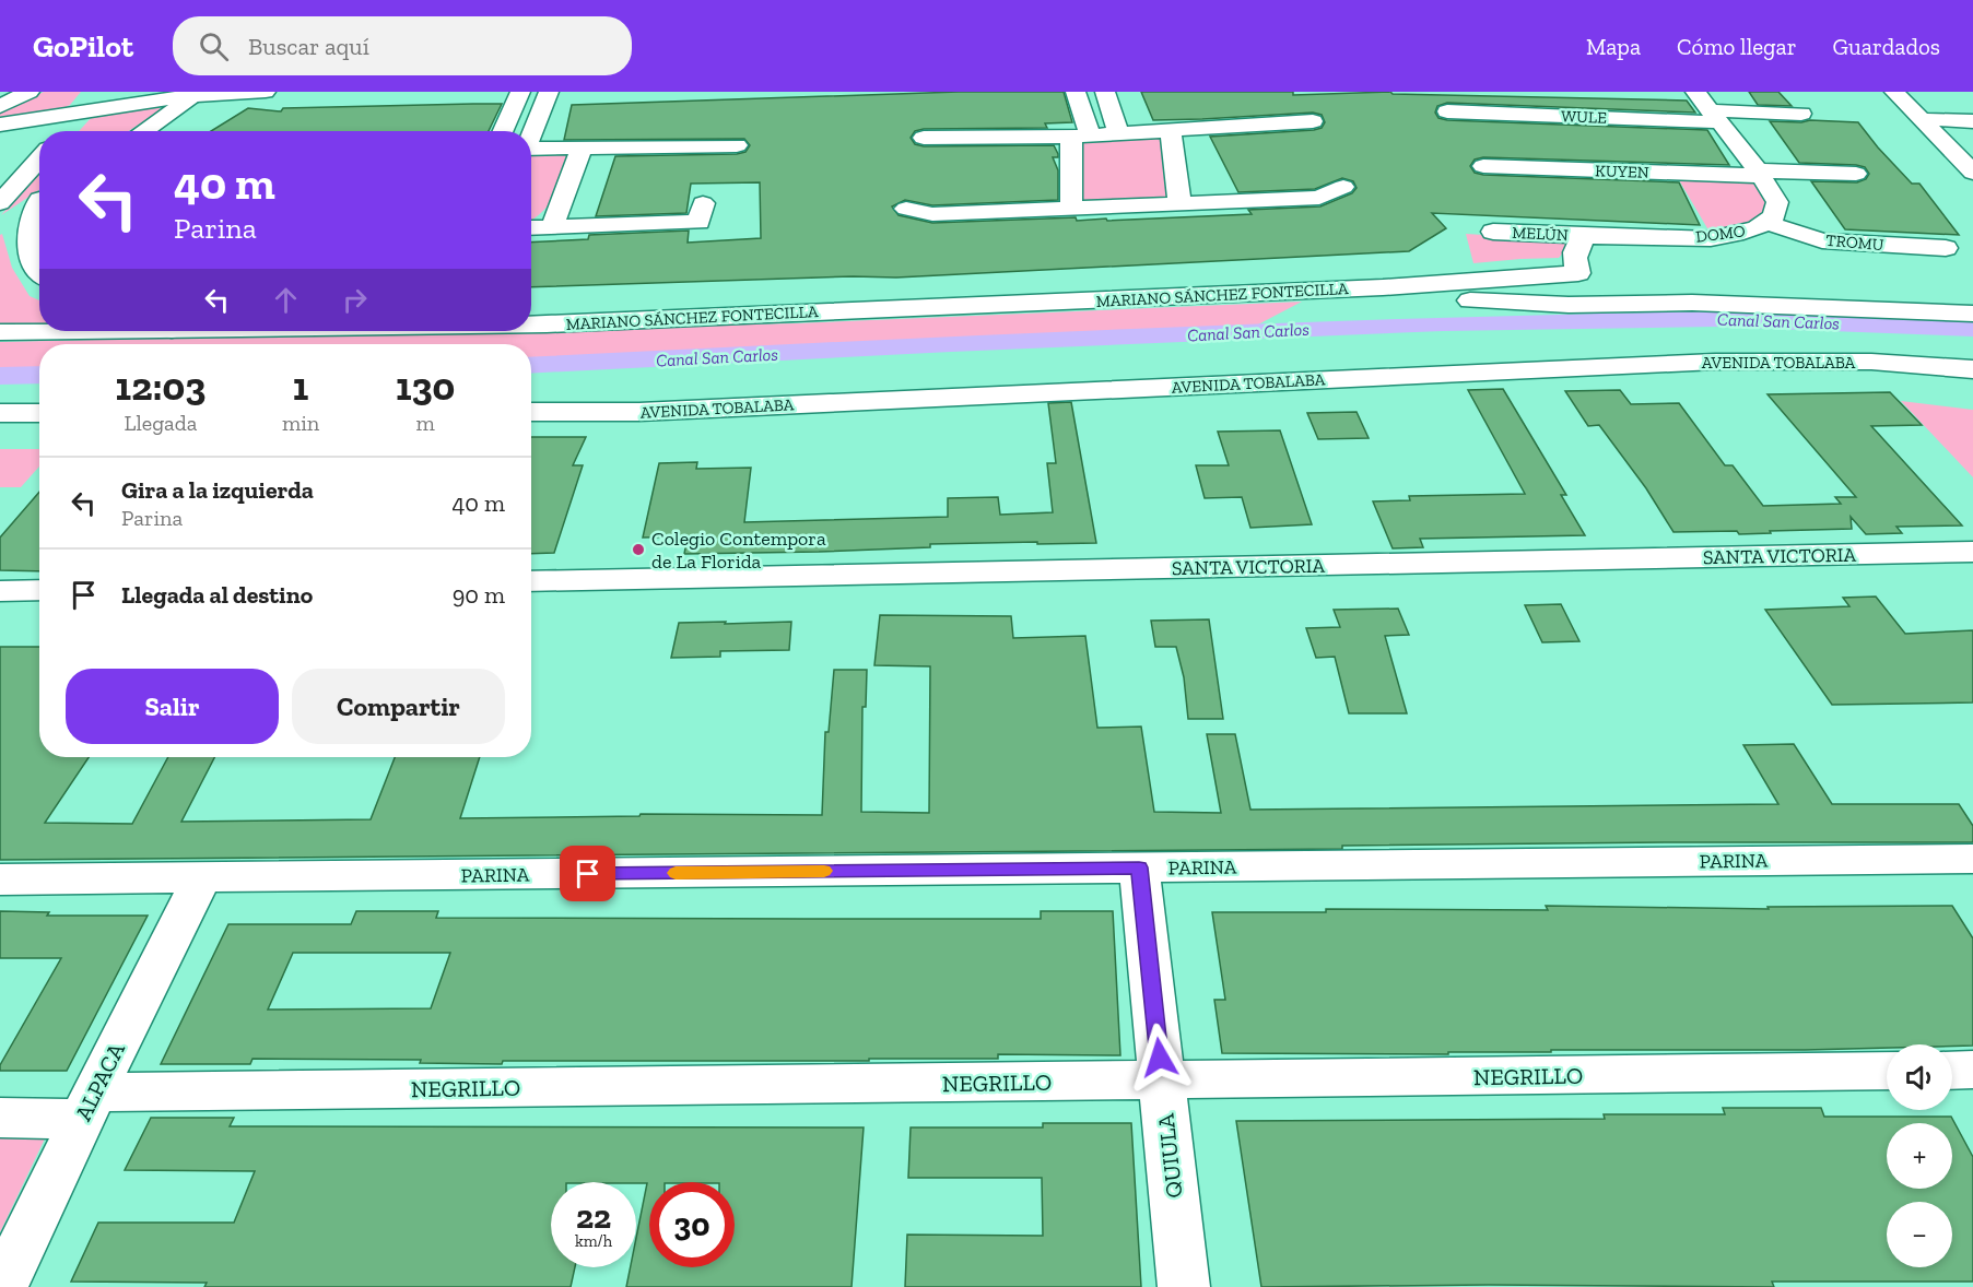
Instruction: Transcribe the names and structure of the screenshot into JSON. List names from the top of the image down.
{
  "streets": {
    "street": [
      "WULE",
      "KUYEN",
      "MELÚN",
      "DOMO",
      "TROMU",
      "MARIANO SÁNCHEZ FONTECILLA",
      "AVENIDA TOBALABA",
      "SANTA VICTORIA",
      "PARINA",
      "NEGRILLO",
      "ALPACA",
      "QUIULA"
    ]
  },
  "crossings": [
    ["WULE", "DOMO"],
    ["KUYEN", "DOMO"],
    ["MELÚN", "DOMO"],
    ["MELÚN", "MARIANO SÁNCHEZ FONTECILLA"],
    ["DOMO", "TROMU"],
    ["DOMO", "MARIANO SÁNCHEZ FONTECILLA"],
    ["PARINA", "ALPACA"],
    ["PARINA", "QUIULA"],
    ["NEGRILLO", "ALPACA"],
    ["NEGRILLO", "QUIULA"]
  ],
  "water": ["Canal San Carlos"],
  "places": ["Colegio Contempora de La Florida"],
  "page": {
    "header": "GoPilot",
    "search": "Buscar aquí",
    "nav": ["Mapa", "Cómo llegar", "Guardados"],
    "turn": ["40 m", "Parina"],
    "eta": [
      "12:03",
      "Llegada",
      "1",
      "min",
      "130",
      "m"
    ],
    "list": [
      {
        "name": "Gira a la izquierda",
        "note": "Parina",
        "value": "40 m"
      },
      {
        "name": "Llegada al destino",
        "value": "90 m"
      }
    ],
    "buttons": ["Salir", "Compartir"],
    "map_buttons": ["+", "−"],
    "speed": "22 km/h",
    "limit": "30"
  }
}
